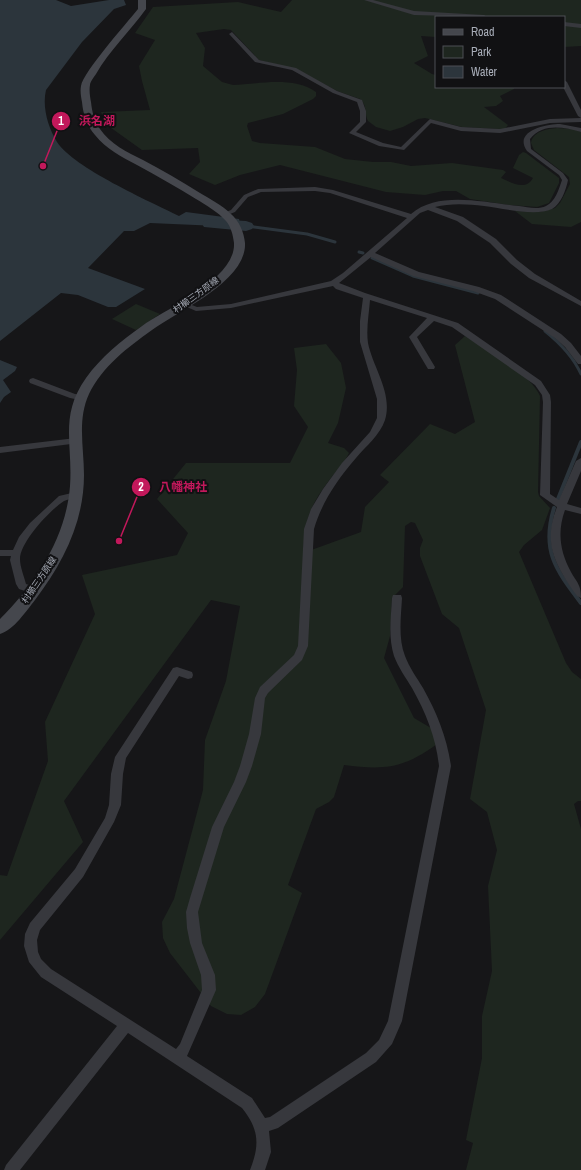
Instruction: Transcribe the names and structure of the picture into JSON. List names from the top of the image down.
{
  "streets": {
    "main road": ["村櫛三方原線"]
  },
  "places": ["浜名湖", "八幡神社"],
  "legend": ["Road", "Park", "Water"]
}
